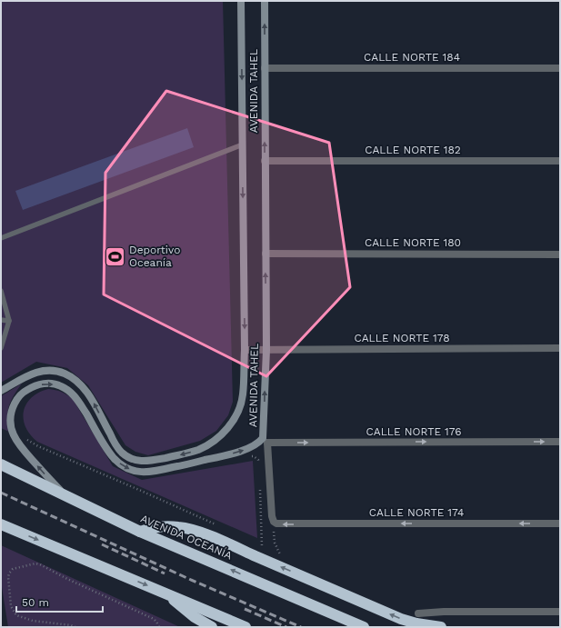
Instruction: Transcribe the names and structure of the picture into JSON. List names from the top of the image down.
{
  "streets": {
    "highway": ["AVENIDA OCEANÍA"],
    "street": [
      "CALLE NORTE 184",
      "AVENIDA TAHEL",
      "CALLE NORTE 182",
      "CALLE NORTE 180",
      "CALLE NORTE 178",
      "CALLE NORTE 176",
      "CALLE NORTE 174"
    ]
  },
  "crossings": [
    ["CALLE NORTE 184", "AVENIDA TAHEL"],
    ["AVENIDA TAHEL", "CALLE NORTE 182"],
    ["AVENIDA TAHEL", "CALLE NORTE 180"],
    ["AVENIDA TAHEL", "CALLE NORTE 178"],
    ["AVENIDA TAHEL", "CALLE NORTE 176"],
    ["AVENIDA TAHEL", "CALLE NORTE 174"],
    ["AVENIDA TAHEL", "AVENIDA OCEANÍA"]
  ],
  "one_way": ["CALLE NORTE 176", "CALLE NORTE 174"],
  "places": {
    "sports": ["Deportivo Oceanía"]
  },
  "scale_bar": "50 m"
}
